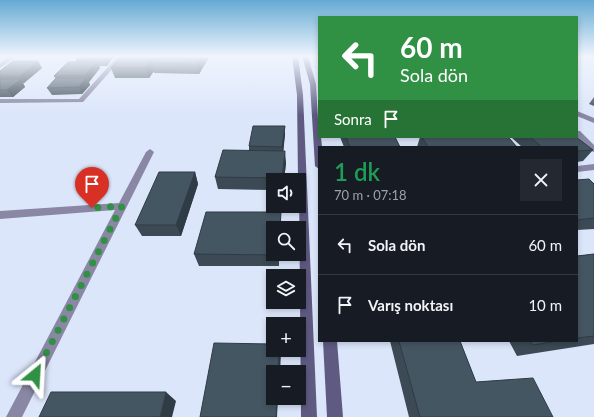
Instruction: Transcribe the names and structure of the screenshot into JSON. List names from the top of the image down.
{
  "page": {
    "turn": ["60 m", "Sola dön"],
    "then": "Sonra",
    "heading": ["1 dk", "70 m · 07:18"],
    "map_buttons": ["+", "−"],
    "list": [
      {
        "name": "Sola dön",
        "value": "60 m"
      },
      {
        "name": "Varış noktası",
        "value": "10 m"
      }
    ]
  }
}
